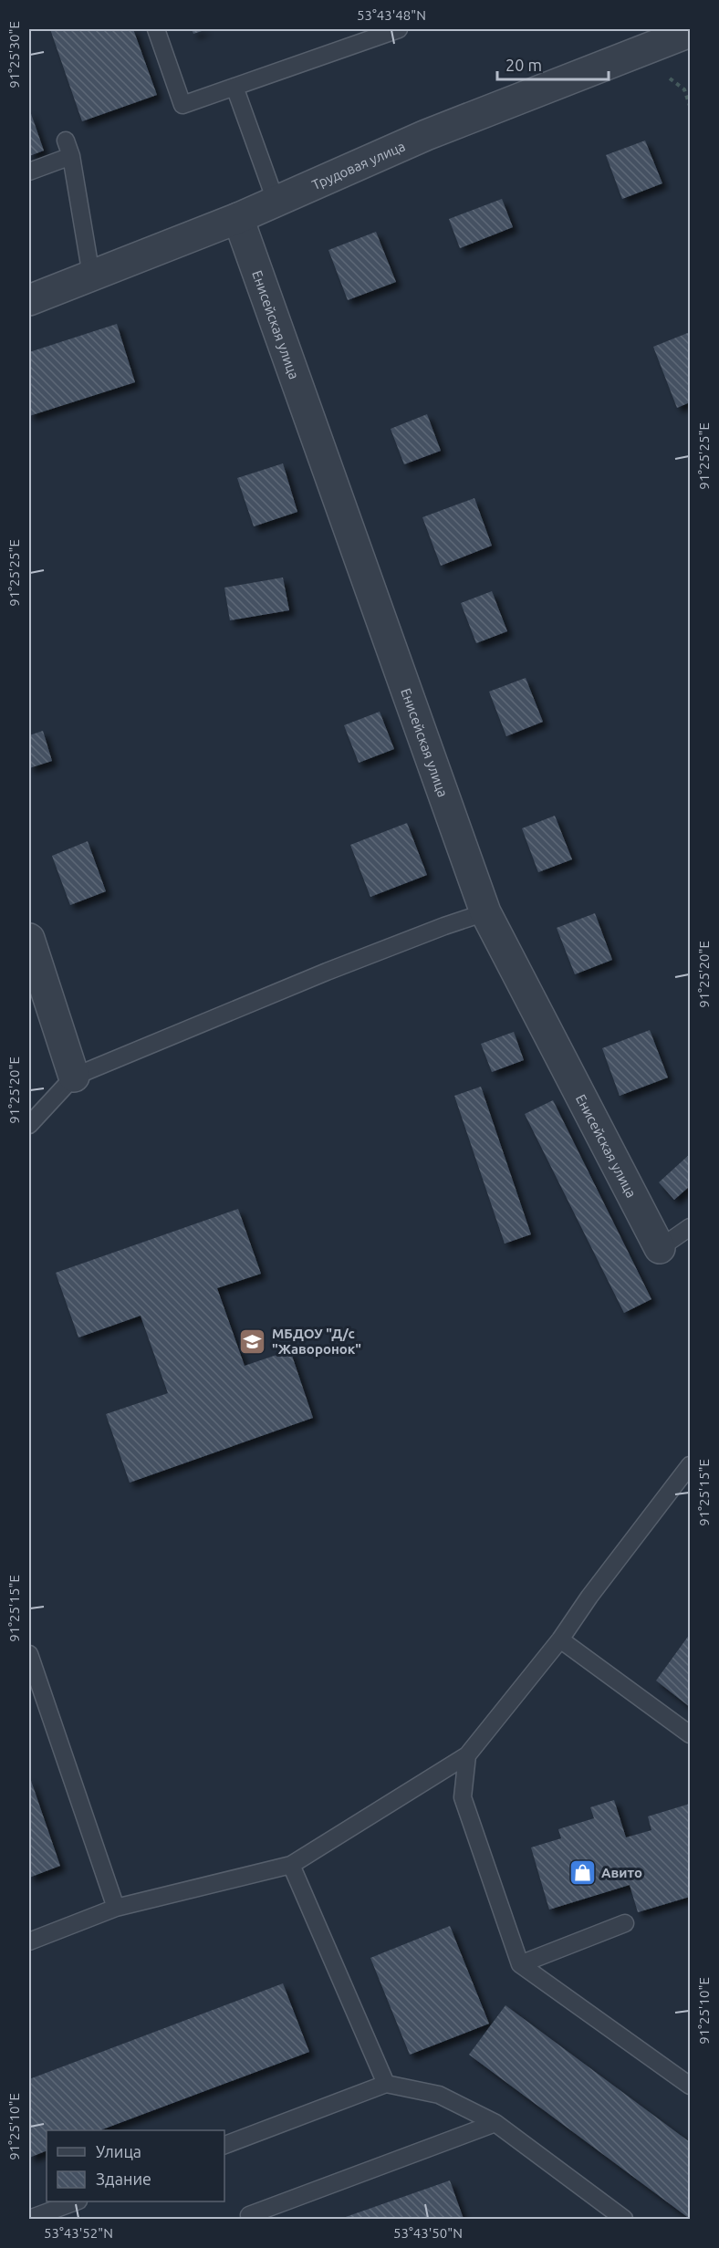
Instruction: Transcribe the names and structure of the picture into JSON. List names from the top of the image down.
{
  "streets": {
    "street": ["Трудовая улица", "Енисейская улица"]
  },
  "crossings": [
    ["Трудовая улица", "Енисейская улица"]
  ],
  "places": {
    "school or university": ["МБДОУ \"Д/с \"Жаворонок\""],
    "shop": ["Авито"]
  },
  "legend": ["Улица", "Здание"],
  "scale_bar": "20 m",
  "coordinates": [
    "53°43'48\"N",
    "91°25'30\"E",
    "91°25'25\"E",
    "91°25'20\"E",
    "91°25'15\"E",
    "91°25'10\"E",
    "53°43'52\"N",
    "53°43'50\"N"
  ]
}
